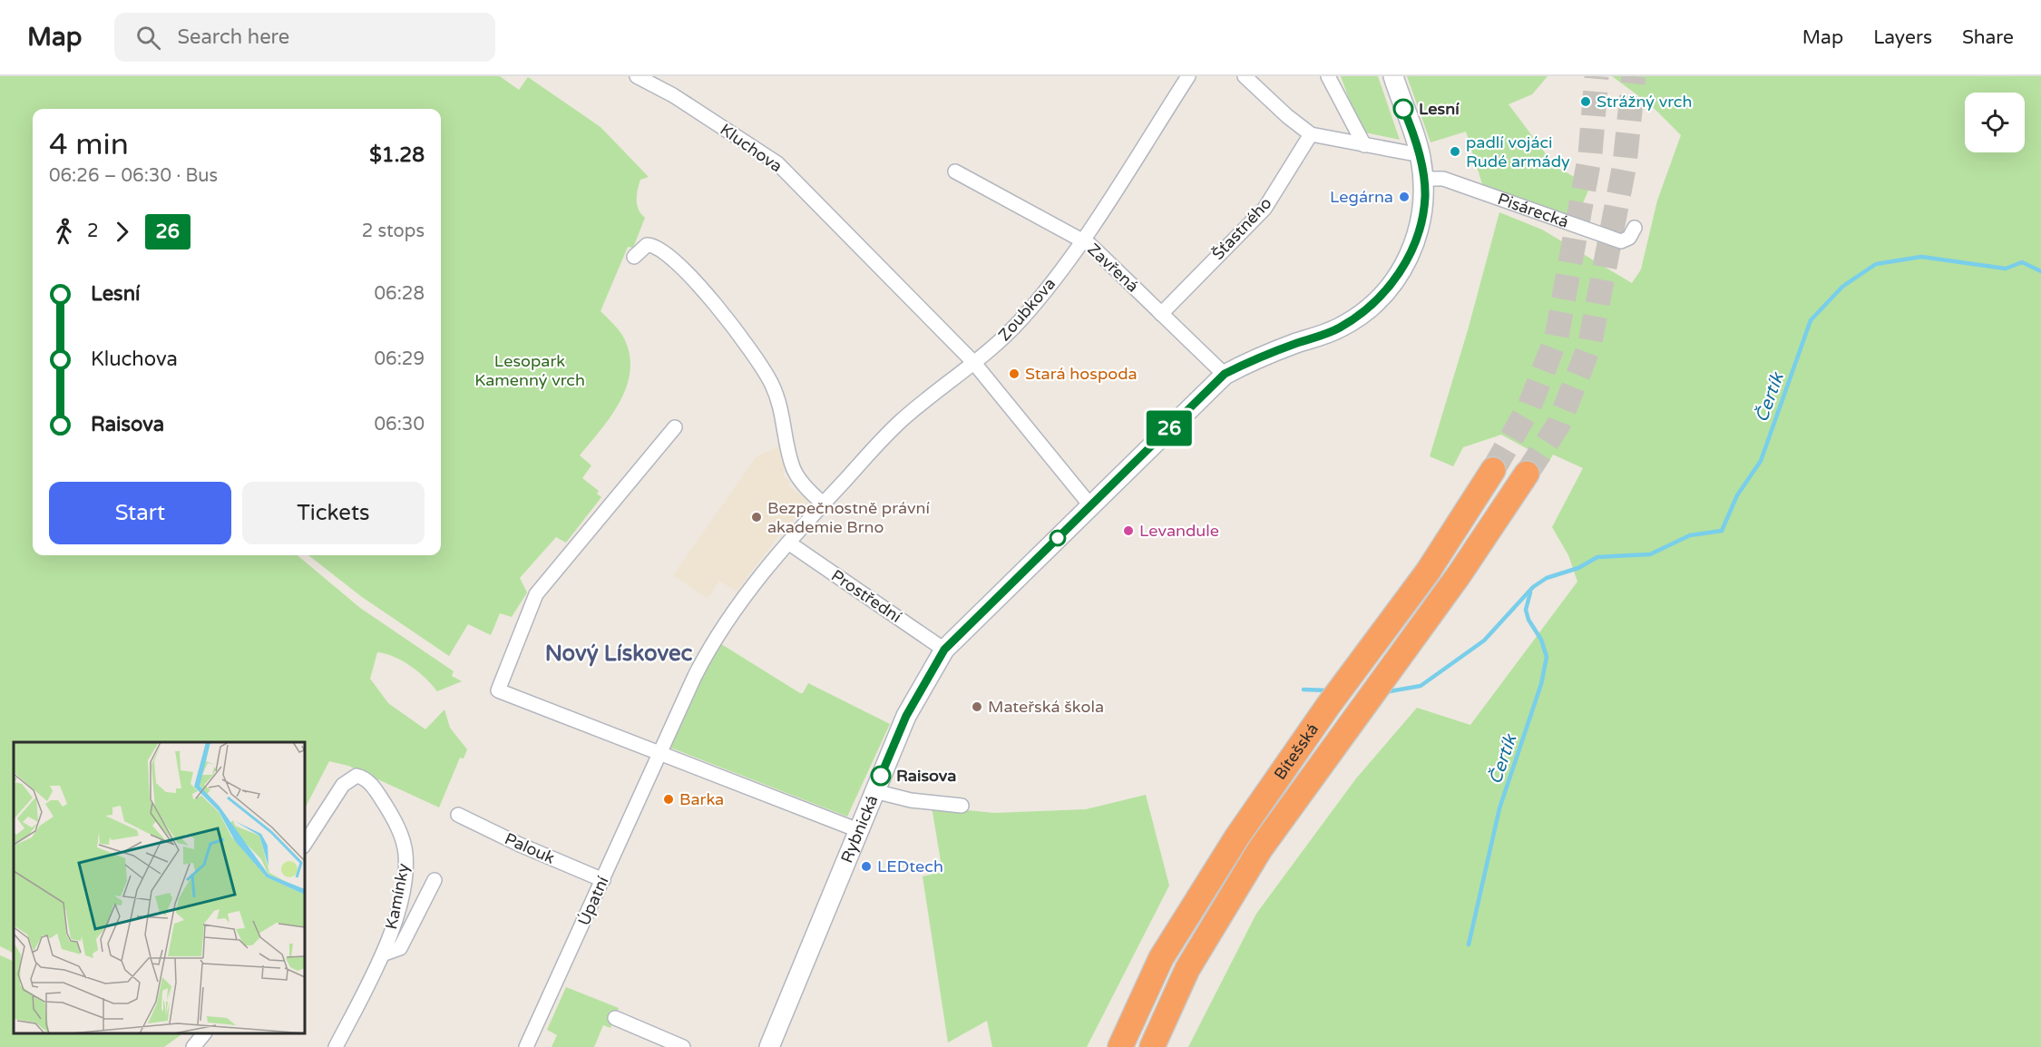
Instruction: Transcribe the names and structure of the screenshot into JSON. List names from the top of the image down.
{
  "streets": {
    "highway": ["Bítešská"],
    "street": [
      "Kluchova",
      "Pisárecká",
      "Šťastného",
      "Zavřená",
      "Zoubkova",
      "Prostřední",
      "Rybnická",
      "Palouk",
      "Kamínky",
      "Úpatní"
    ]
  },
  "crossings": [
    ["Kluchova", "Zoubkova"],
    ["Kluchova", "Rybnická"],
    ["Pisárecká", "Rybnická"],
    ["Šťastného", "Zavřená"],
    ["Zavřená", "Zoubkova"],
    ["Zavřená", "Rybnická"],
    ["Zoubkova", "Prostřední"],
    ["Zoubkova", "Úpatní"],
    ["Prostřední", "Rybnická"],
    ["Palouk", "Úpatní"]
  ],
  "districts": ["Nový Lískovec"],
  "water": ["Čertík"],
  "parks": ["Lesopark Kamenný vrch"],
  "places": [
    "Strážný vrch",
    "Lesní",
    "padlí vojáci Rudé armády",
    "Legárna",
    "Stará hospoda",
    "Bezpečnostně právní akademie Brno",
    "Levandule",
    "Mateřská škola",
    "Raisova",
    "Barka",
    "LEDtech"
  ],
  "lines": ["bus line 26"],
  "page": {
    "header": "Map",
    "search": "Search here",
    "nav": ["Map", "Layers", "Share"],
    "on_map": "26",
    "heading": ["4 min", "06:26 – 06:30 · Bus", "$1.28"],
    "legs": ["2", "26", "2 stops"],
    "list": [
      {
        "name": "Lesní",
        "value": "06:28"
      },
      {
        "name": "Kluchova",
        "value": "06:29"
      },
      {
        "name": "Raisova",
        "value": "06:30"
      }
    ],
    "buttons": ["Start", "Tickets"]
  }
}
